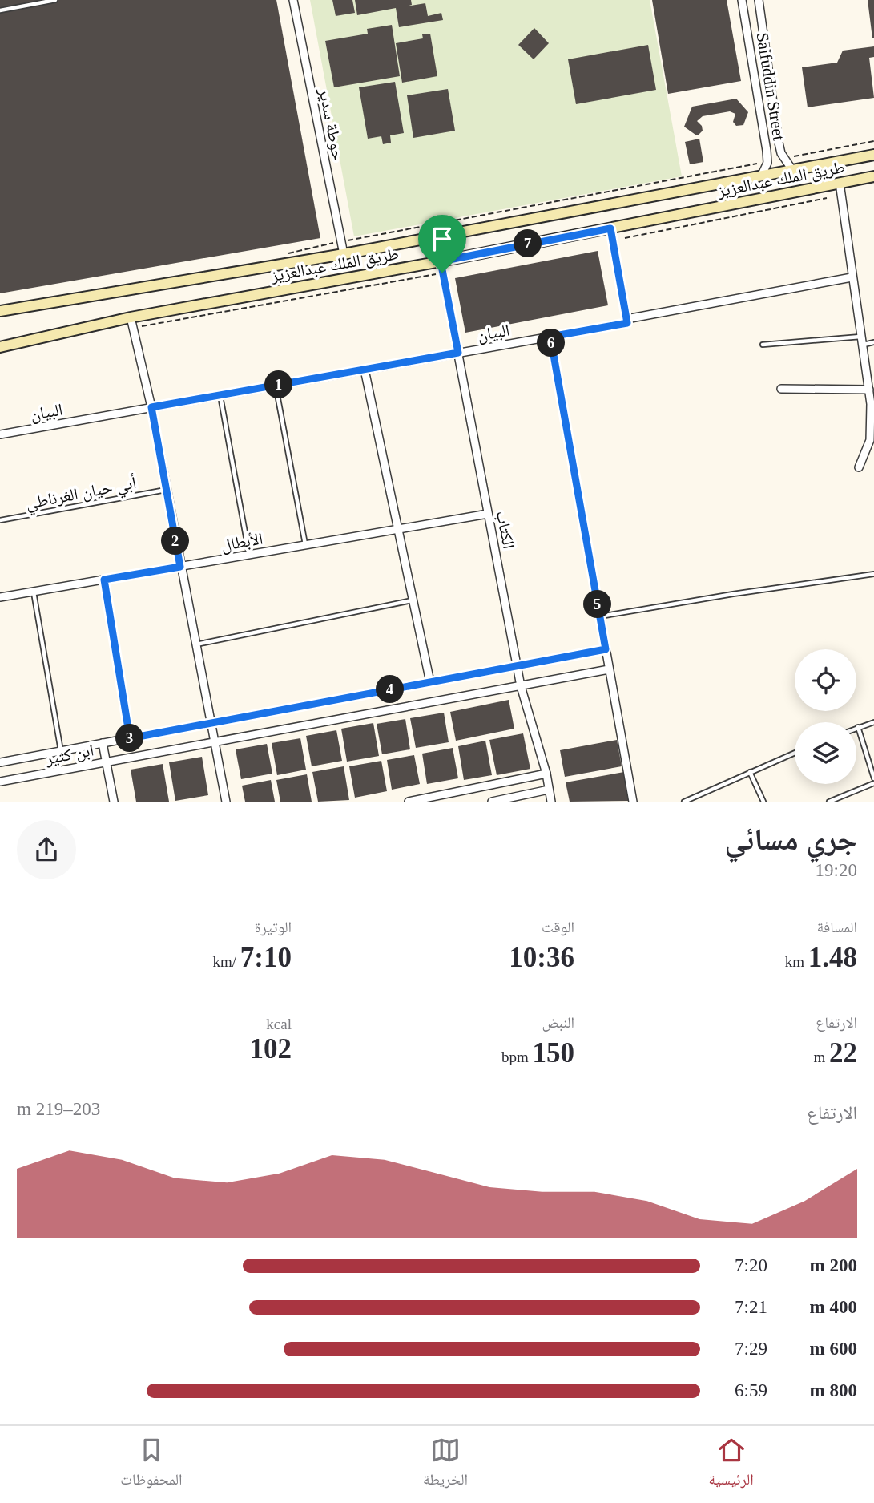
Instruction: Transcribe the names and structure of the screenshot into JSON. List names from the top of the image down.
{
  "streets": {
    "main road": ["طريق الملك عبدالعزيز"],
    "street": [
      "Saifuddin Street",
      "حوطة سدير",
      "البيان",
      "الكتاب",
      "الأبطال",
      "ابن كثير"
    ],
    "lane": ["أبي حيان الغرناطي"]
  },
  "crossings": [
    ["Saifuddin Street", "طريق الملك عبدالعزيز"],
    ["حوطة سدير", "طريق الملك عبدالعزيز"],
    ["طريق الملك عبدالعزيز", "الكتاب"],
    ["البيان", "الكتاب"],
    ["الكتاب", "الأبطال"],
    ["الكتاب", "ابن كثير"]
  ],
  "page": {
    "pins": [
      "7",
      "6",
      "1",
      "2",
      "5",
      "4",
      "3"
    ],
    "heading": ["جري مسائي", "19:20"],
    "stats": [
      ["المسافة", "1.48 km"],
      ["الوقت", "10:36"],
      ["الوتيرة", "7:10 /km"],
      ["الارتفاع", "22 m"],
      ["النبض", "150 bpm"],
      ["kcal", "102"]
    ],
    "chart": ["الارتفاع", "203–219 m"],
    "list": [
      {
        "name": "200 m",
        "note": "7:20"
      },
      {
        "name": "400 m",
        "note": "7:21"
      },
      {
        "name": "600 m",
        "note": "7:29"
      },
      {
        "name": "800 m",
        "note": "6:59"
      }
    ],
    "tabs": ["الرئيسية", "الخريطة", "المحفوظات"]
  }
}
